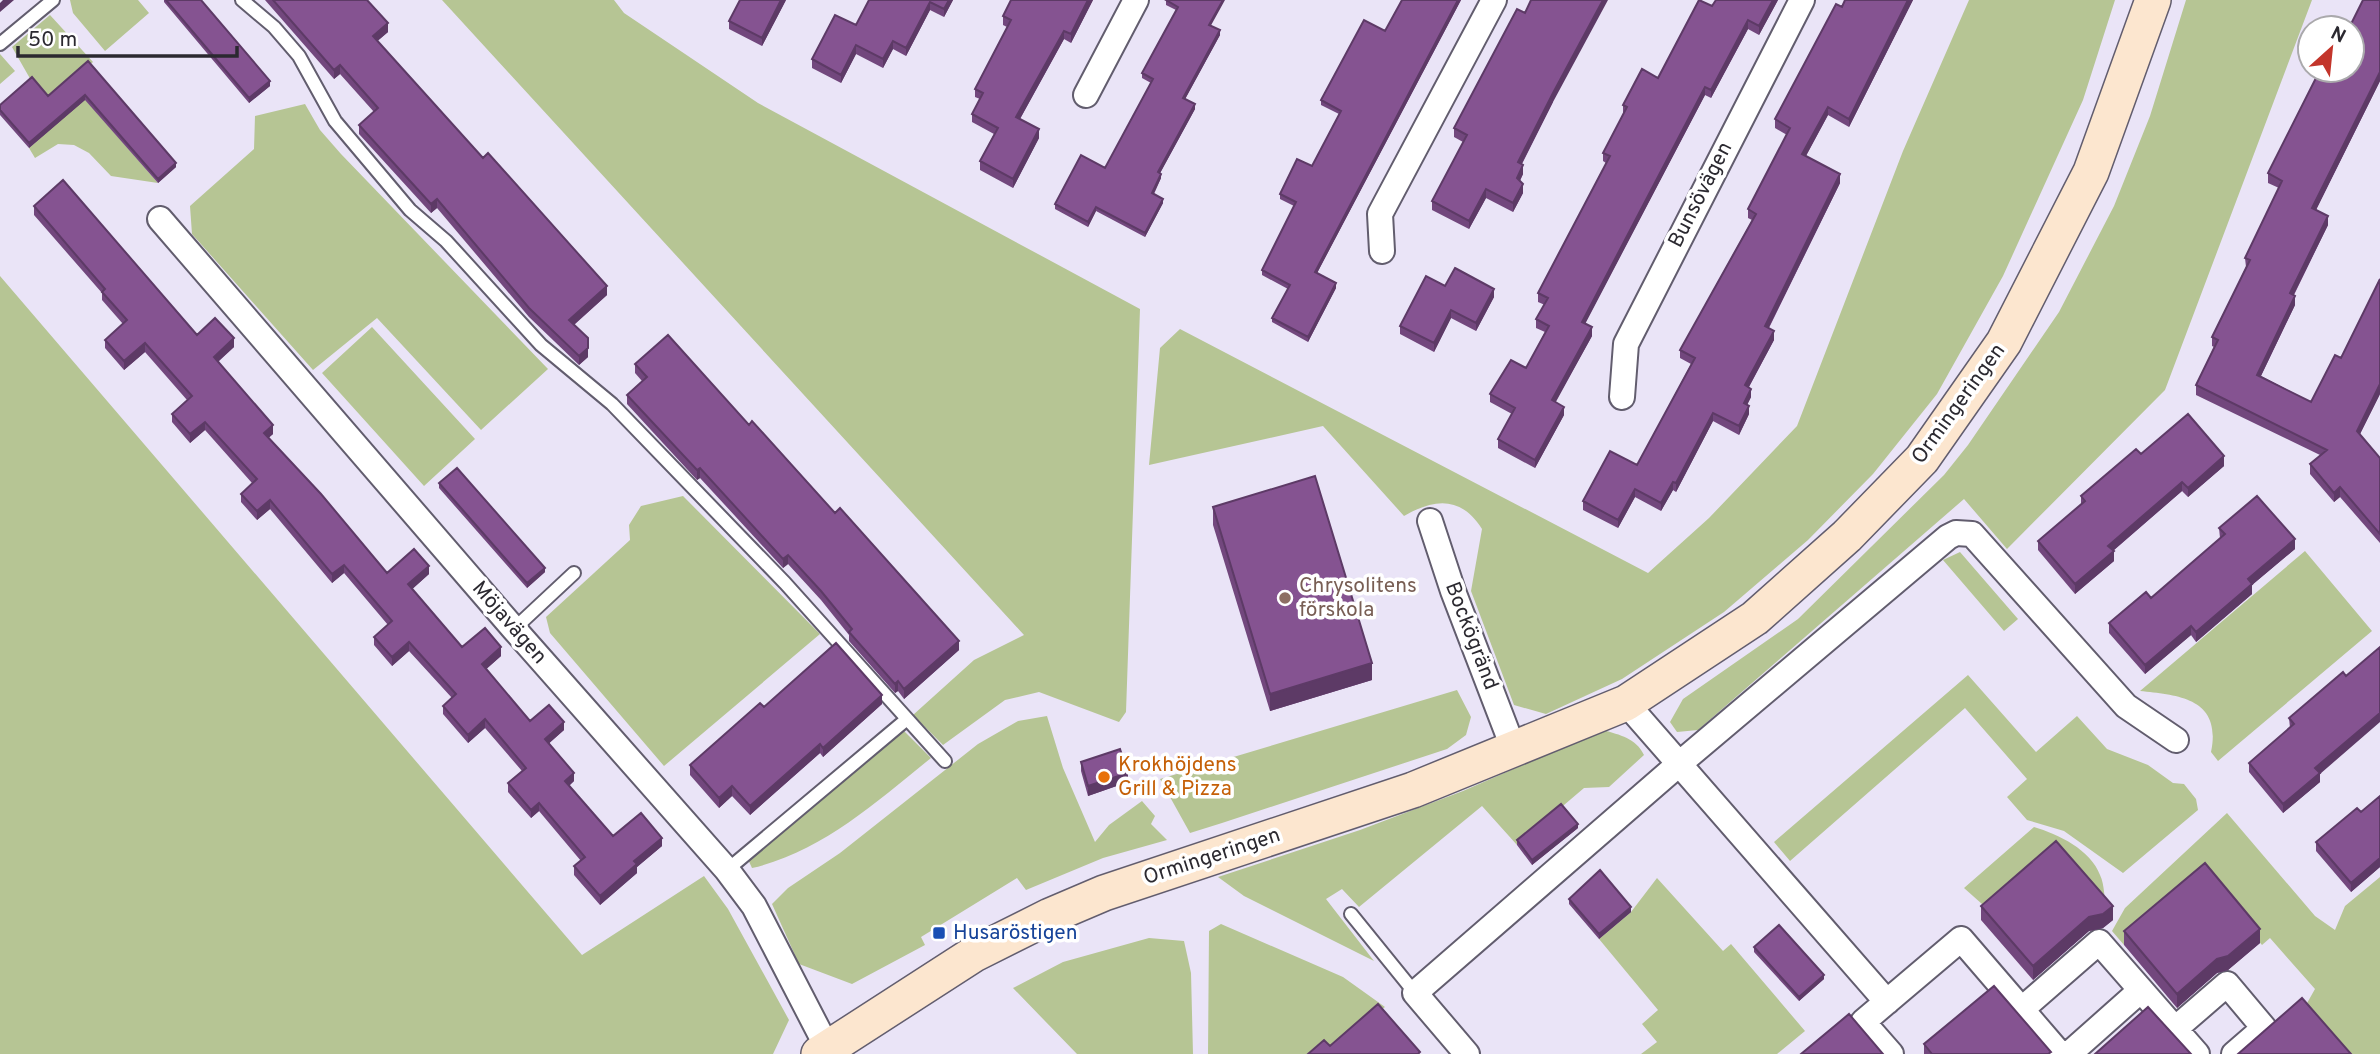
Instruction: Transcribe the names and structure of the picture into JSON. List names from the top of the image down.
{
  "streets": {
    "street": [
      "Bunsövägen",
      "Ormingeringen",
      "Möjavägen",
      "Bockögränd"
    ]
  },
  "crossings": [
    ["Ormingeringen", "Möjavägen"],
    ["Ormingeringen", "Bockögränd"]
  ],
  "places": {
    "other": ["Chrysolitens förskola", "Krokhöjdens Grill & Pizza"],
    "transit": ["Husaröstigen"]
  },
  "scale_bar": "50 m",
  "north": "top right"
}
